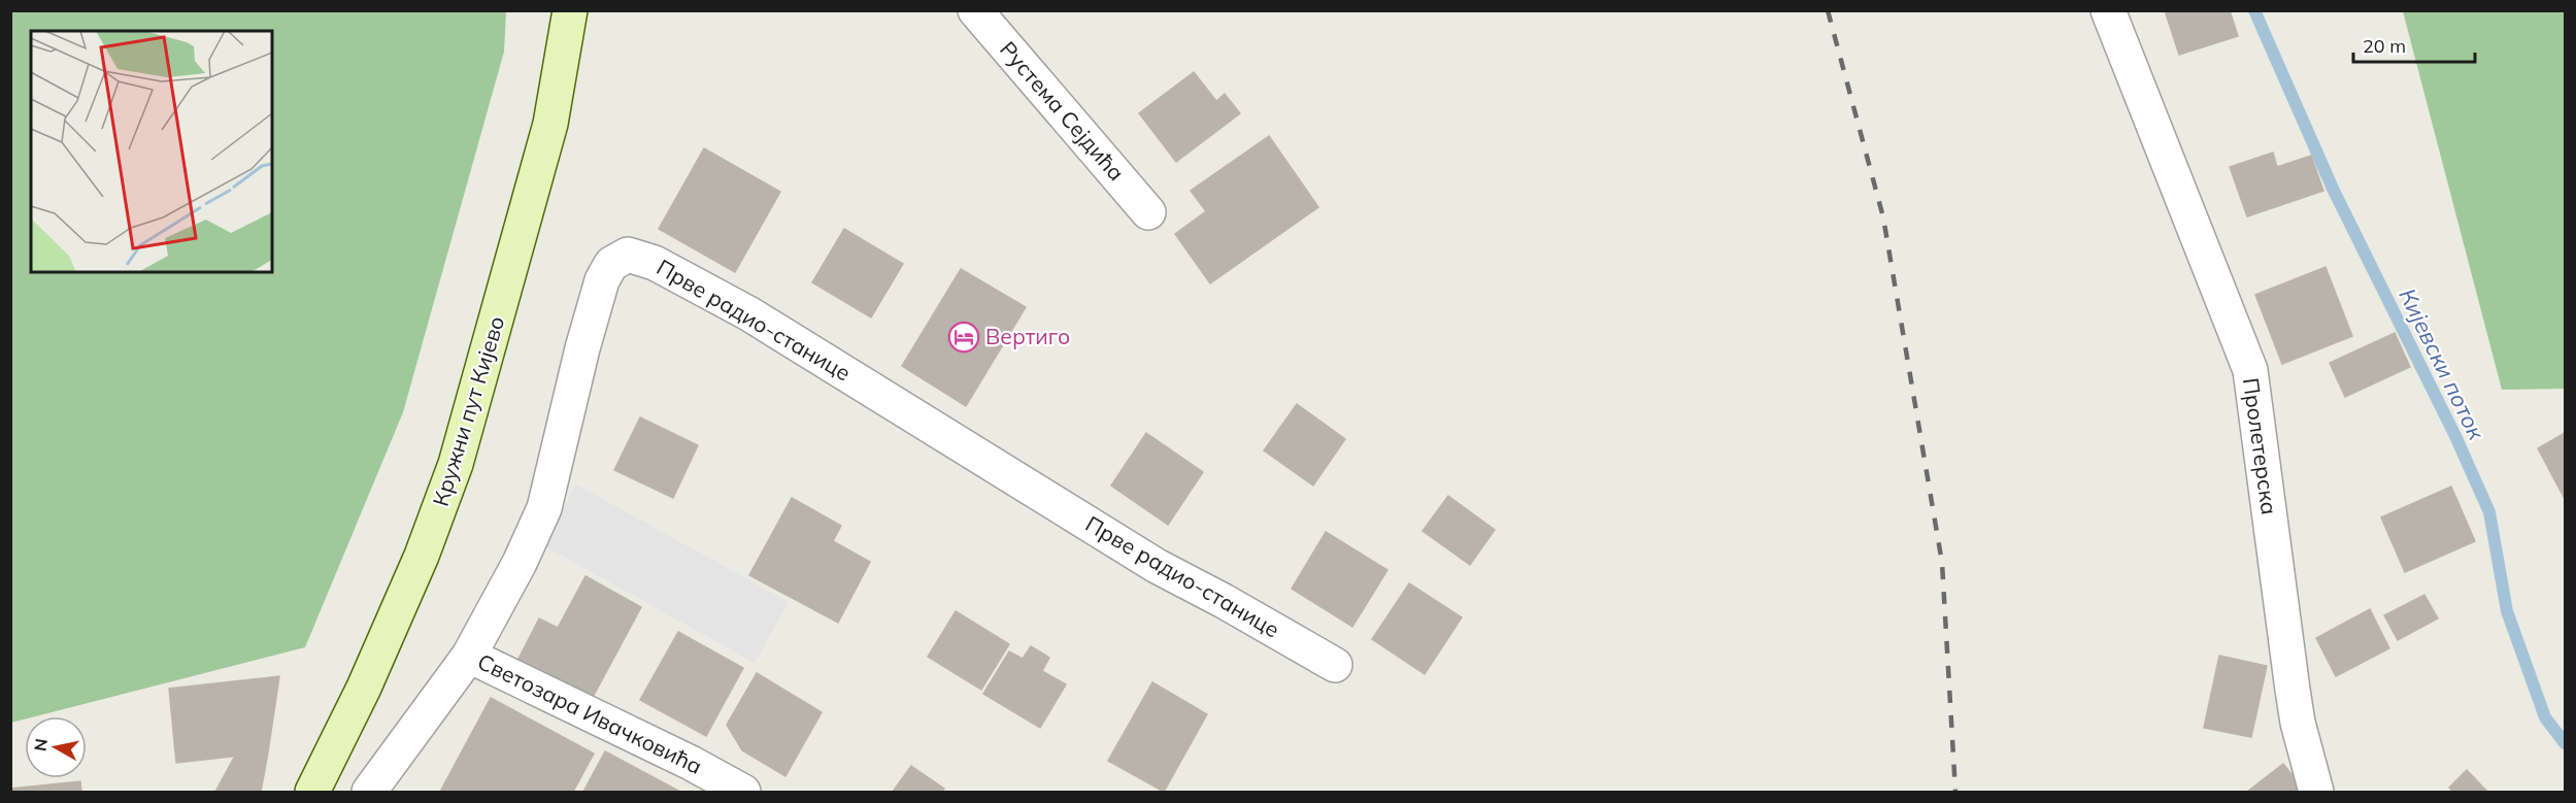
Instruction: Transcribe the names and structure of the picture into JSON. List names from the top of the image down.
{
  "streets": {
    "main road": ["Кружни пут Кијево"],
    "street": [
      "Рустема Сејдића",
      "Прве радио-станице",
      "Пролетерска",
      "Светозара Ивачковића"
    ]
  },
  "crossings": [
    ["Прве радио-станице", "Светозара Ивачковића"]
  ],
  "water": ["Кијевски поток"],
  "places": {
    "hotel": ["Вертиго"]
  },
  "scale_bar": "20 m",
  "north": "left"
}
